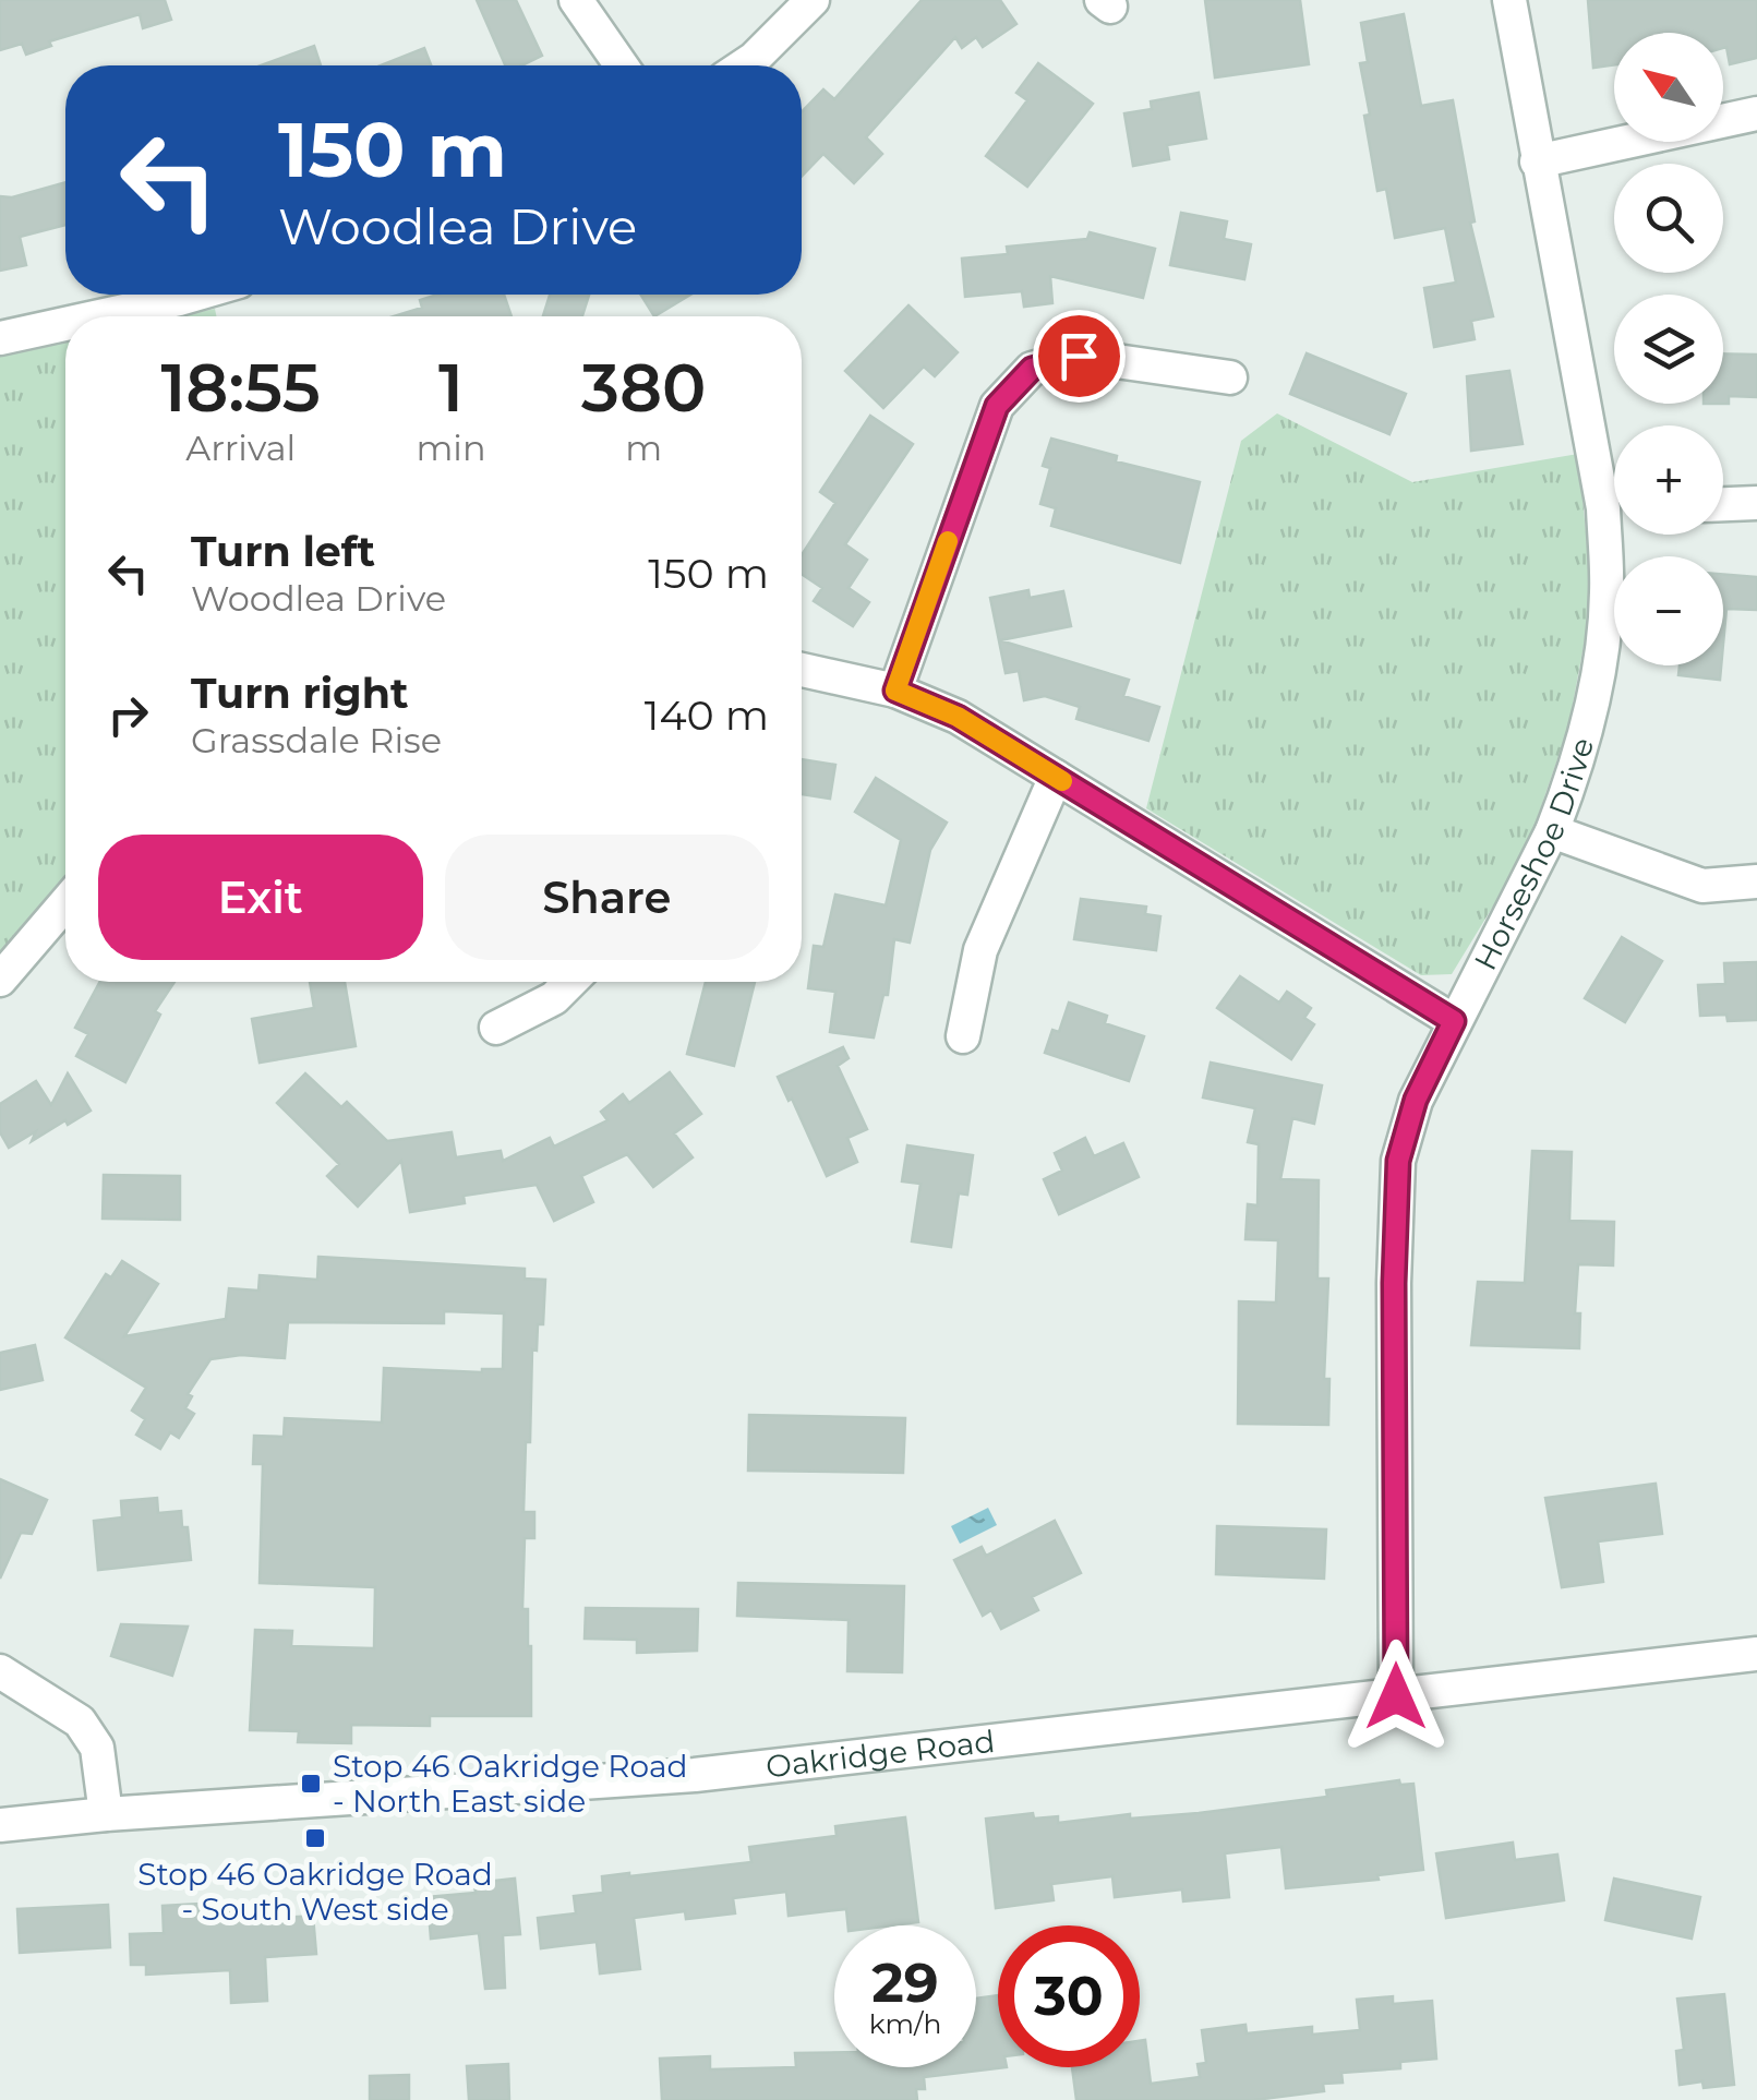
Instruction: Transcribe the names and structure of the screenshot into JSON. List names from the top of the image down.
{
  "streets": {
    "street": ["Horseshoe Drive", "Oakridge Road"]
  },
  "crossings": [
    ["Horseshoe Drive", "Oakridge Road"]
  ],
  "places": {
    "transit": ["Stop 46 Oakridge Road - North East side", "Stop 46 Oakridge Road - South West side"]
  },
  "north": "top left",
  "page": {
    "map_buttons": ["+", "−"],
    "turn": ["150 m", "Woodlea Drive"],
    "eta": [
      "18:55",
      "Arrival",
      "1",
      "min",
      "380",
      "m"
    ],
    "list": [
      {
        "name": "Turn left",
        "note": "Woodlea Drive",
        "value": "150 m"
      },
      {
        "name": "Turn right",
        "note": "Grassdale Rise",
        "value": "140 m"
      }
    ],
    "buttons": ["Exit", "Share"],
    "speed": "29 km/h",
    "limit": "30"
  }
}
